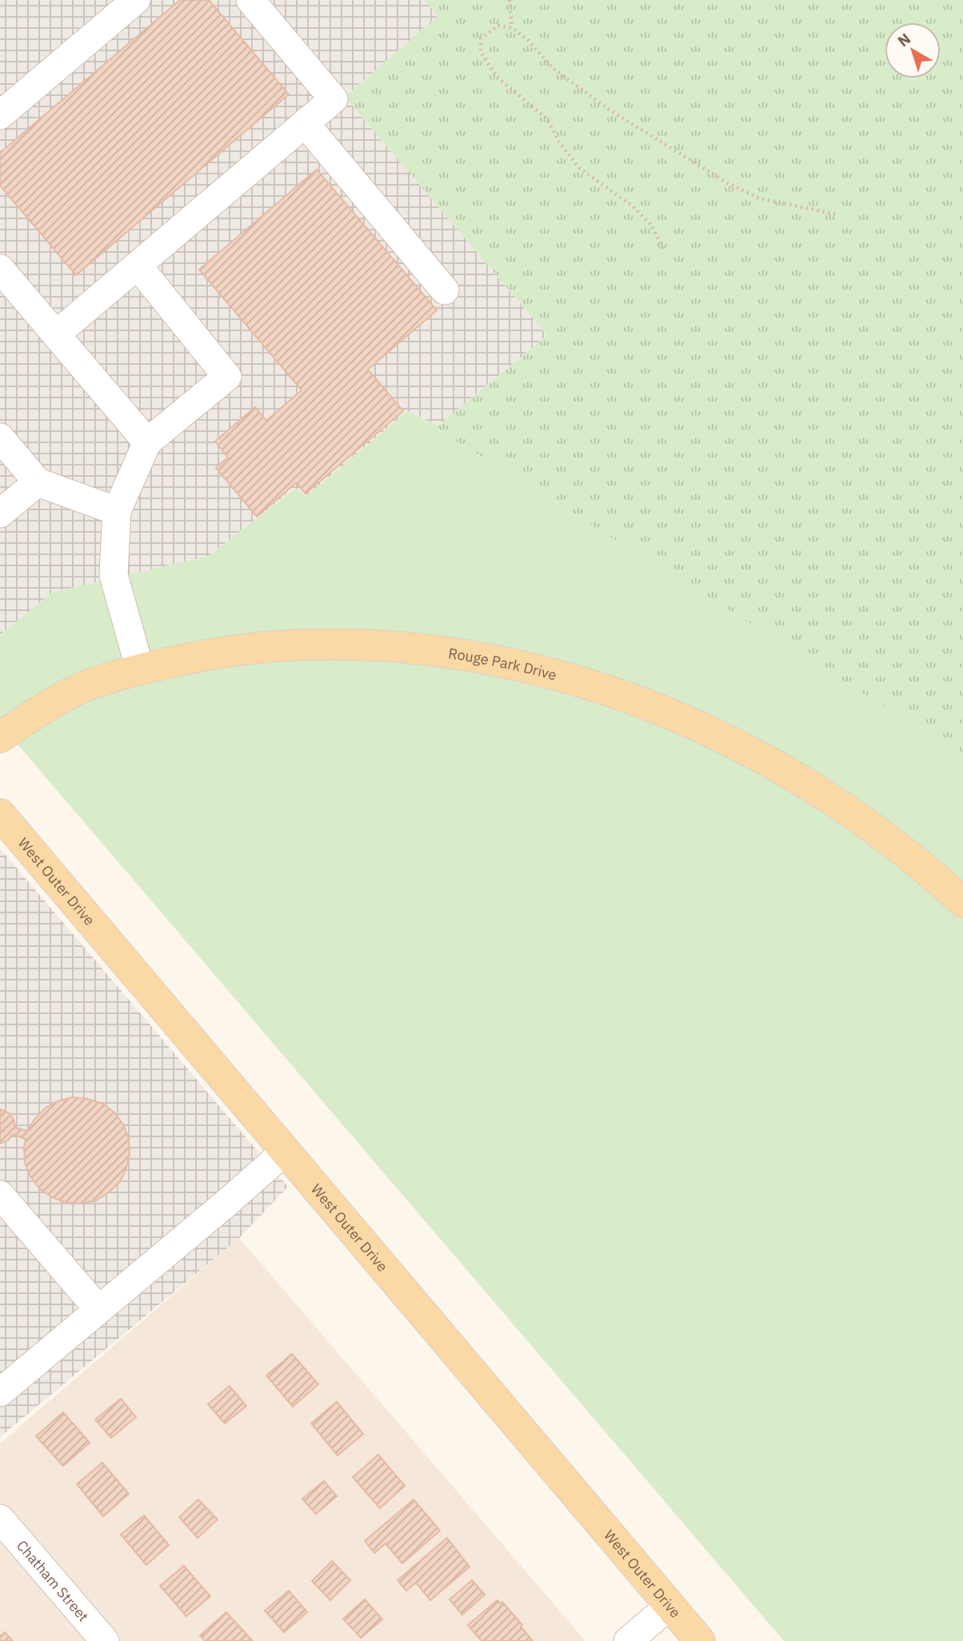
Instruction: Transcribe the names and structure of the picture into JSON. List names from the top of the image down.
{
  "streets": {
    "main road": ["Rouge Park Drive", "West Outer Drive"],
    "street": ["Chatham Street"]
  },
  "north": "top left"
}
